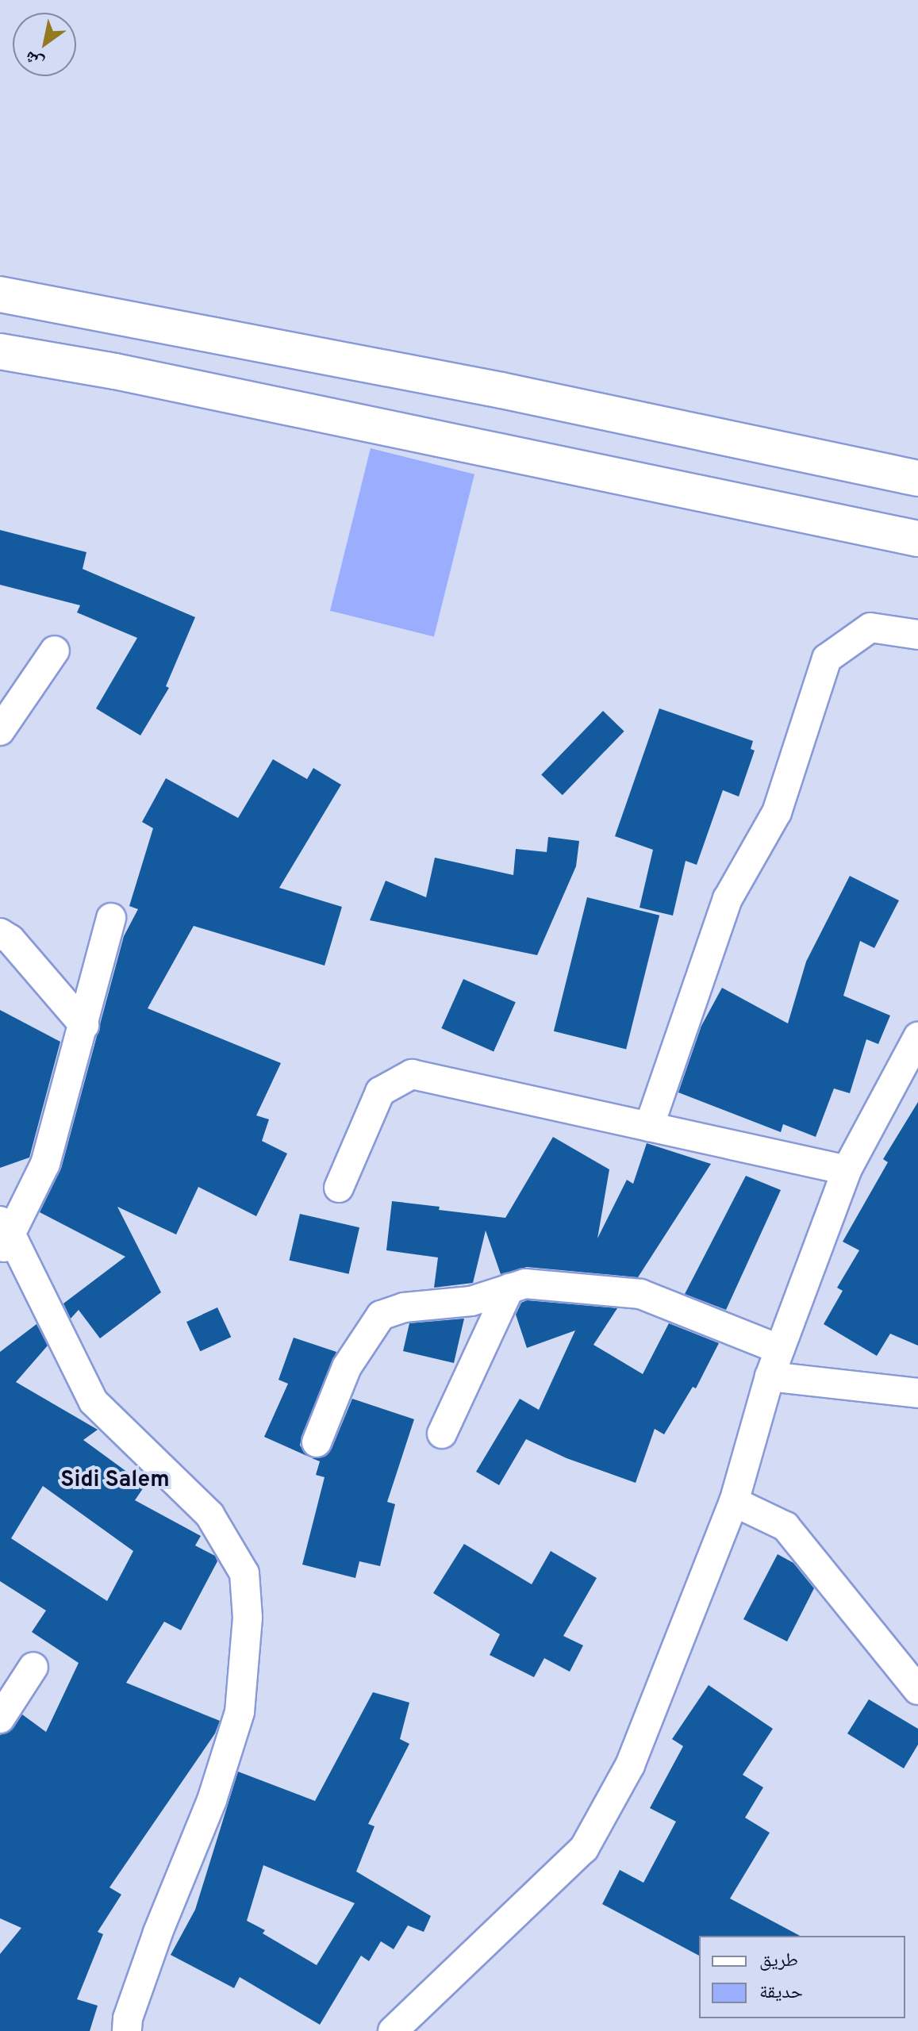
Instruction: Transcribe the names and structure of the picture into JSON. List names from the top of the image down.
{
  "districts": ["Sidi Salem"],
  "legend": ["طريق", "حديقة"],
  "north": "bottom left"
}
